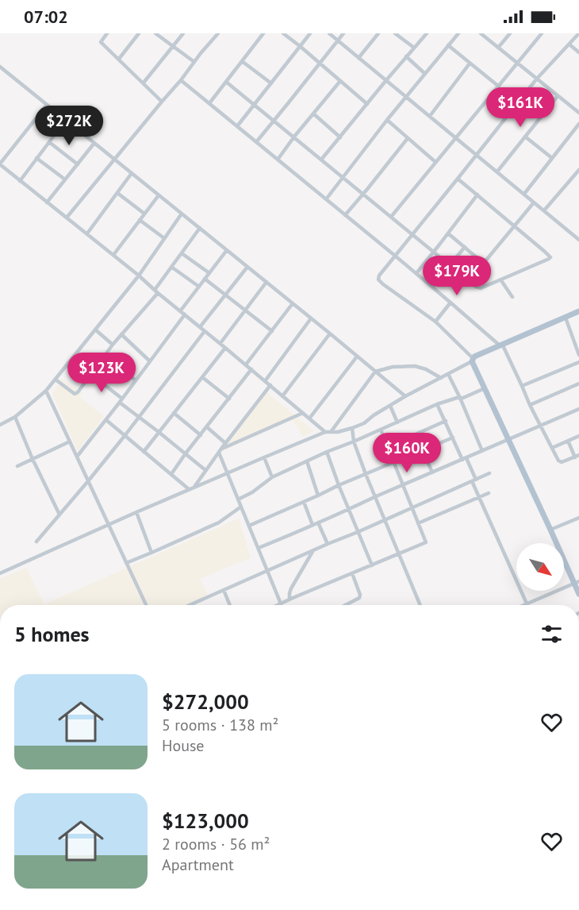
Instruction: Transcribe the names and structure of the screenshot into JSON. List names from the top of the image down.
{
  "north": "bottom right",
  "page": {
    "status": "07:02",
    "price": [
      "$161K",
      "$272K",
      "$179K",
      "$123K",
      "$160K"
    ],
    "heading": "5 homes",
    "list": [
      {
        "name": "$272,000",
        "note": "5 rooms · 138 m² · House"
      },
      {
        "name": "$123,000",
        "note": "2 rooms · 56 m² · Apartment"
      }
    ]
  }
}
